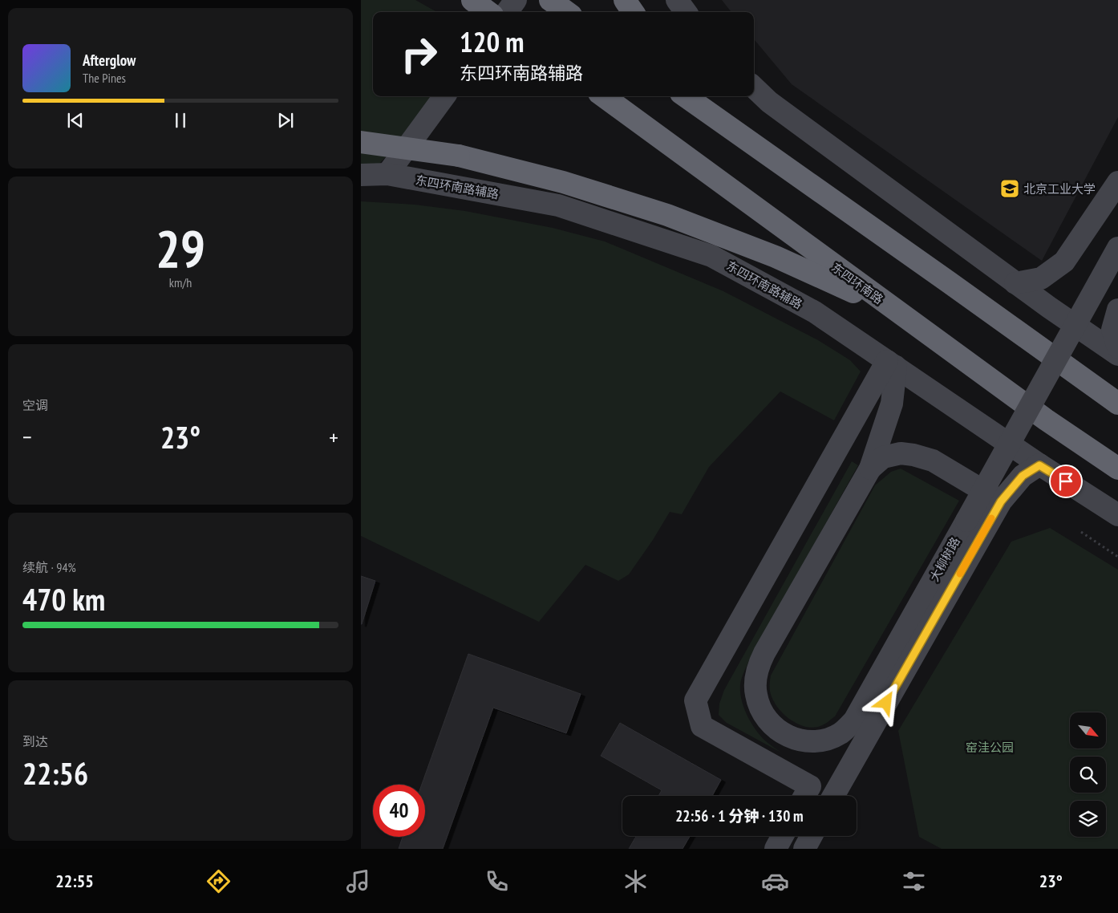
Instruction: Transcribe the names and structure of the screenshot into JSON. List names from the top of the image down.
{
  "streets": {
    "highway": ["东四环南路"],
    "street": ["东四环南路辅路", "大柳树路"]
  },
  "crossings": [
    ["东四环南路辅路", "大柳树路"]
  ],
  "parks": ["窑洼公园"],
  "places": {
    "school or university": ["北京工业大学"]
  },
  "north": "bottom right",
  "page": {
    "turn": ["120 m", "东四环南路辅路"],
    "song": ["Afterglow", "The Pines"],
    "tile": [
      ["29", "km/h"],
      "空调",
      ["续航 · 94%", "470 km"],
      ["到达", "22:56"]
    ],
    "heat": ["−", "23°", "+"],
    "limit": "40",
    "trip": "22:56 · 1 分钟 · 130 m",
    "tabs": ["22:55", "23°"]
  }
}
